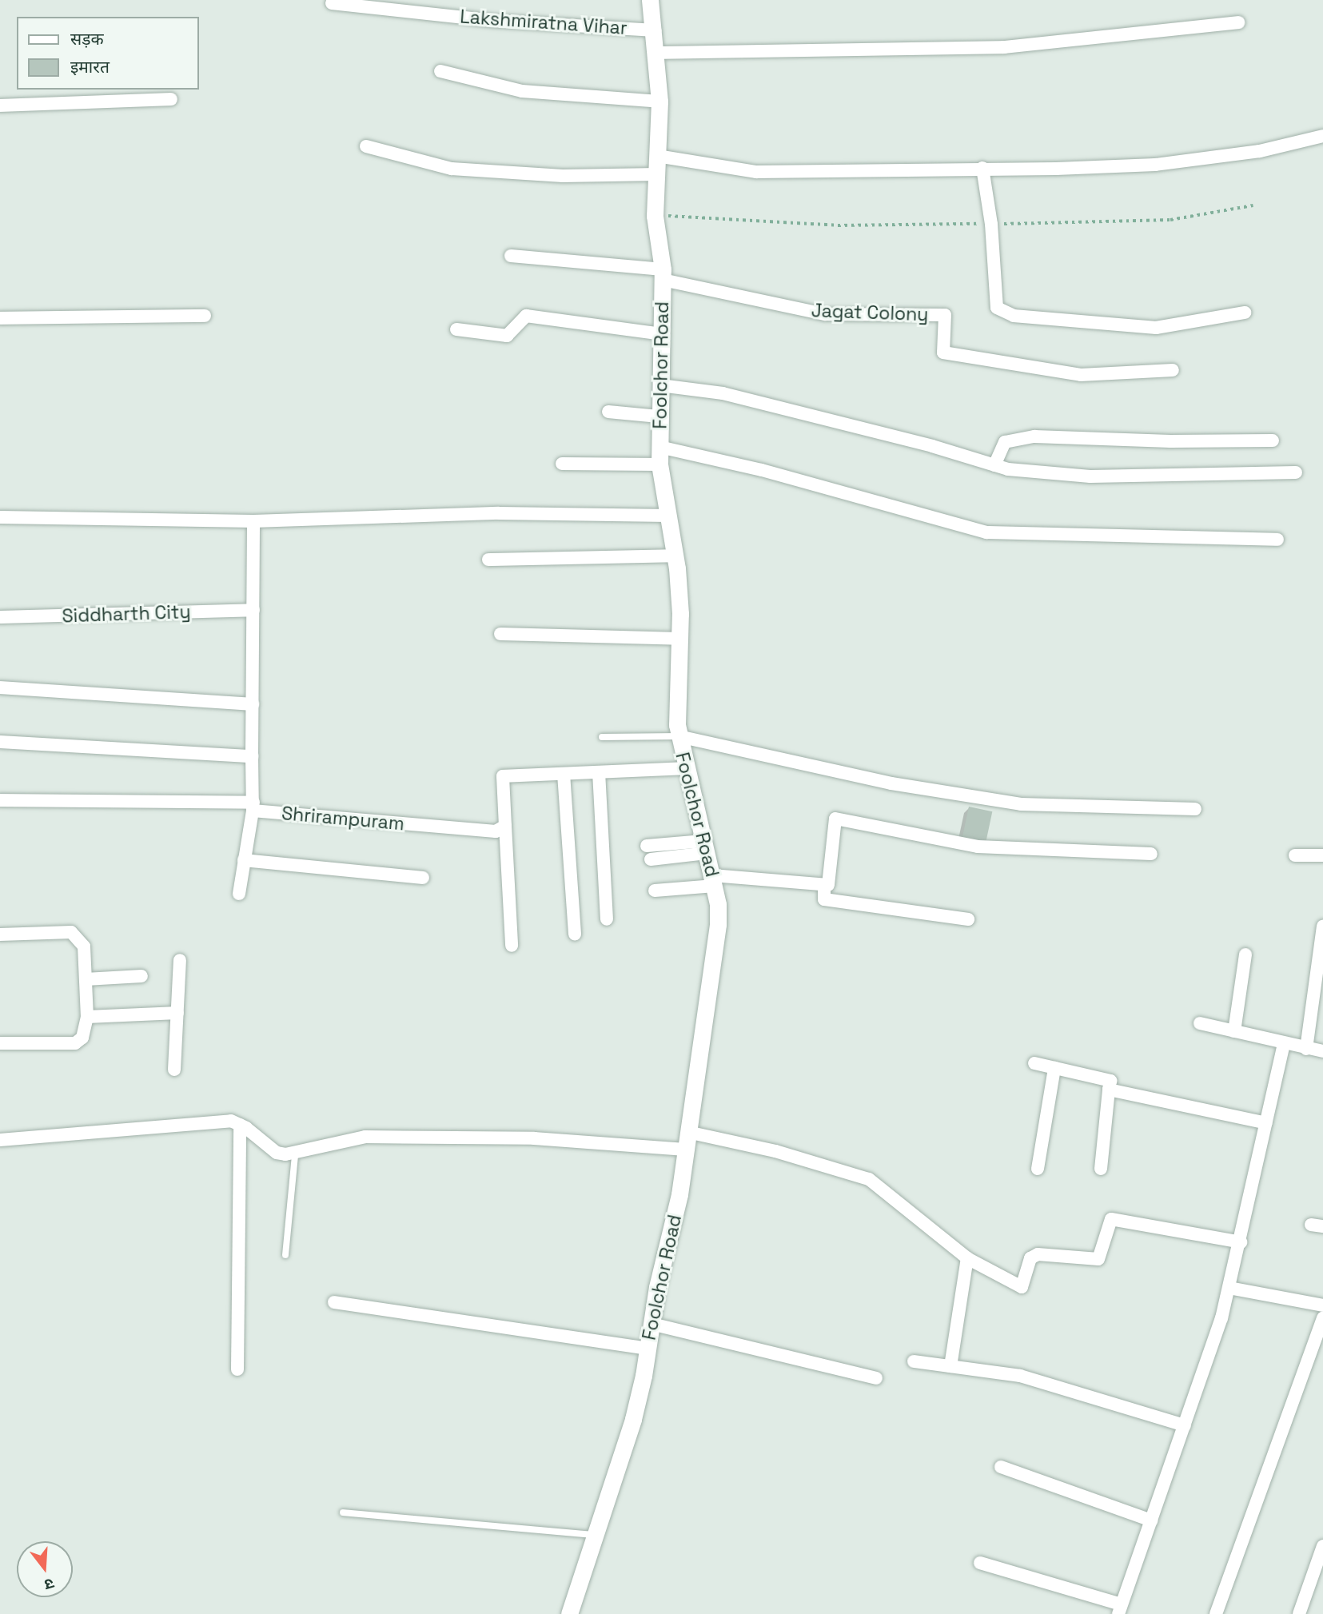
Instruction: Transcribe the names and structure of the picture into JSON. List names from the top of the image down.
{
  "streets": {
    "street": [
      "Lakshmiratna Vihar",
      "Jagat Colony",
      "Foolchor Road",
      "Siddharth City",
      "Shrirampuram"
    ]
  },
  "crossings": [
    ["Lakshmiratna Vihar", "Foolchor Road"],
    ["Jagat Colony", "Foolchor Road"]
  ],
  "legend": ["सड़क", "इमारत"],
  "north": "bottom"
}
